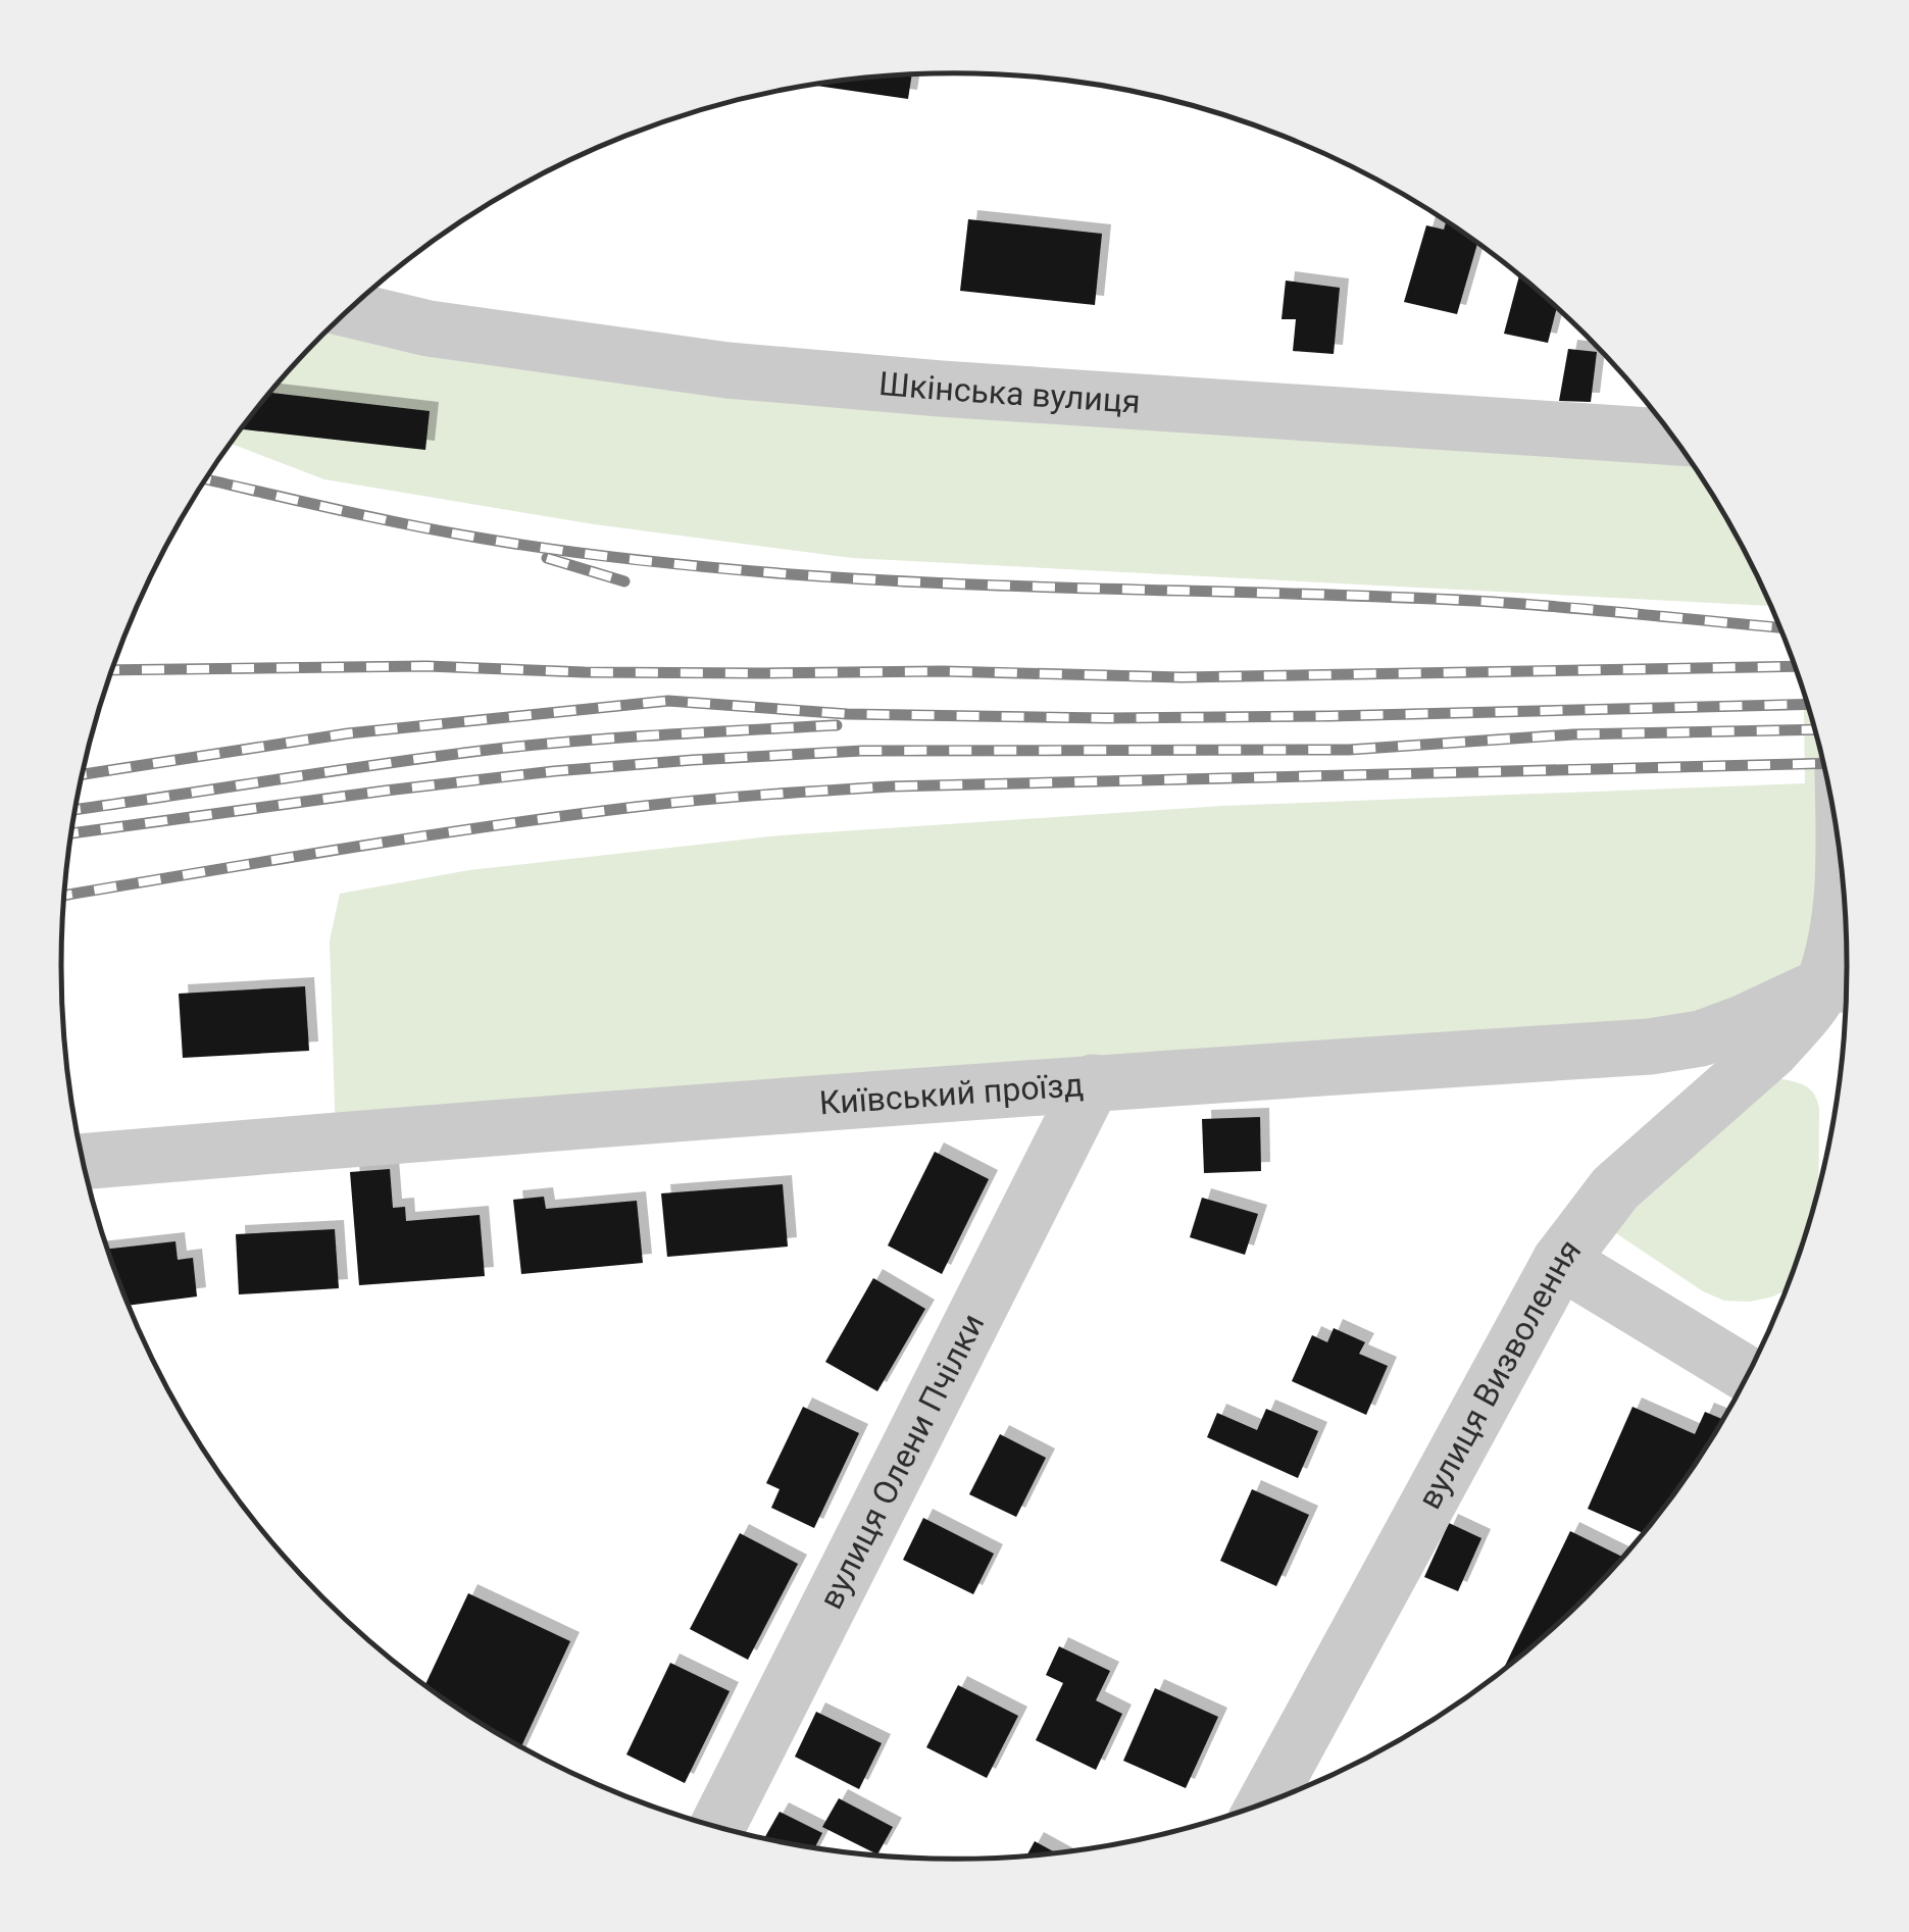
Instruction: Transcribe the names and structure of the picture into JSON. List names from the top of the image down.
{
  "streets": {
    "street": [
      "Шкінська вулиця",
      "Київський проїзд",
      "вулиця Визволення",
      "вулиця Олени Пчілки"
    ]
  },
  "crossings": [
    ["Київський проїзд", "вулиця Олени Пчілки"]
  ]
}
